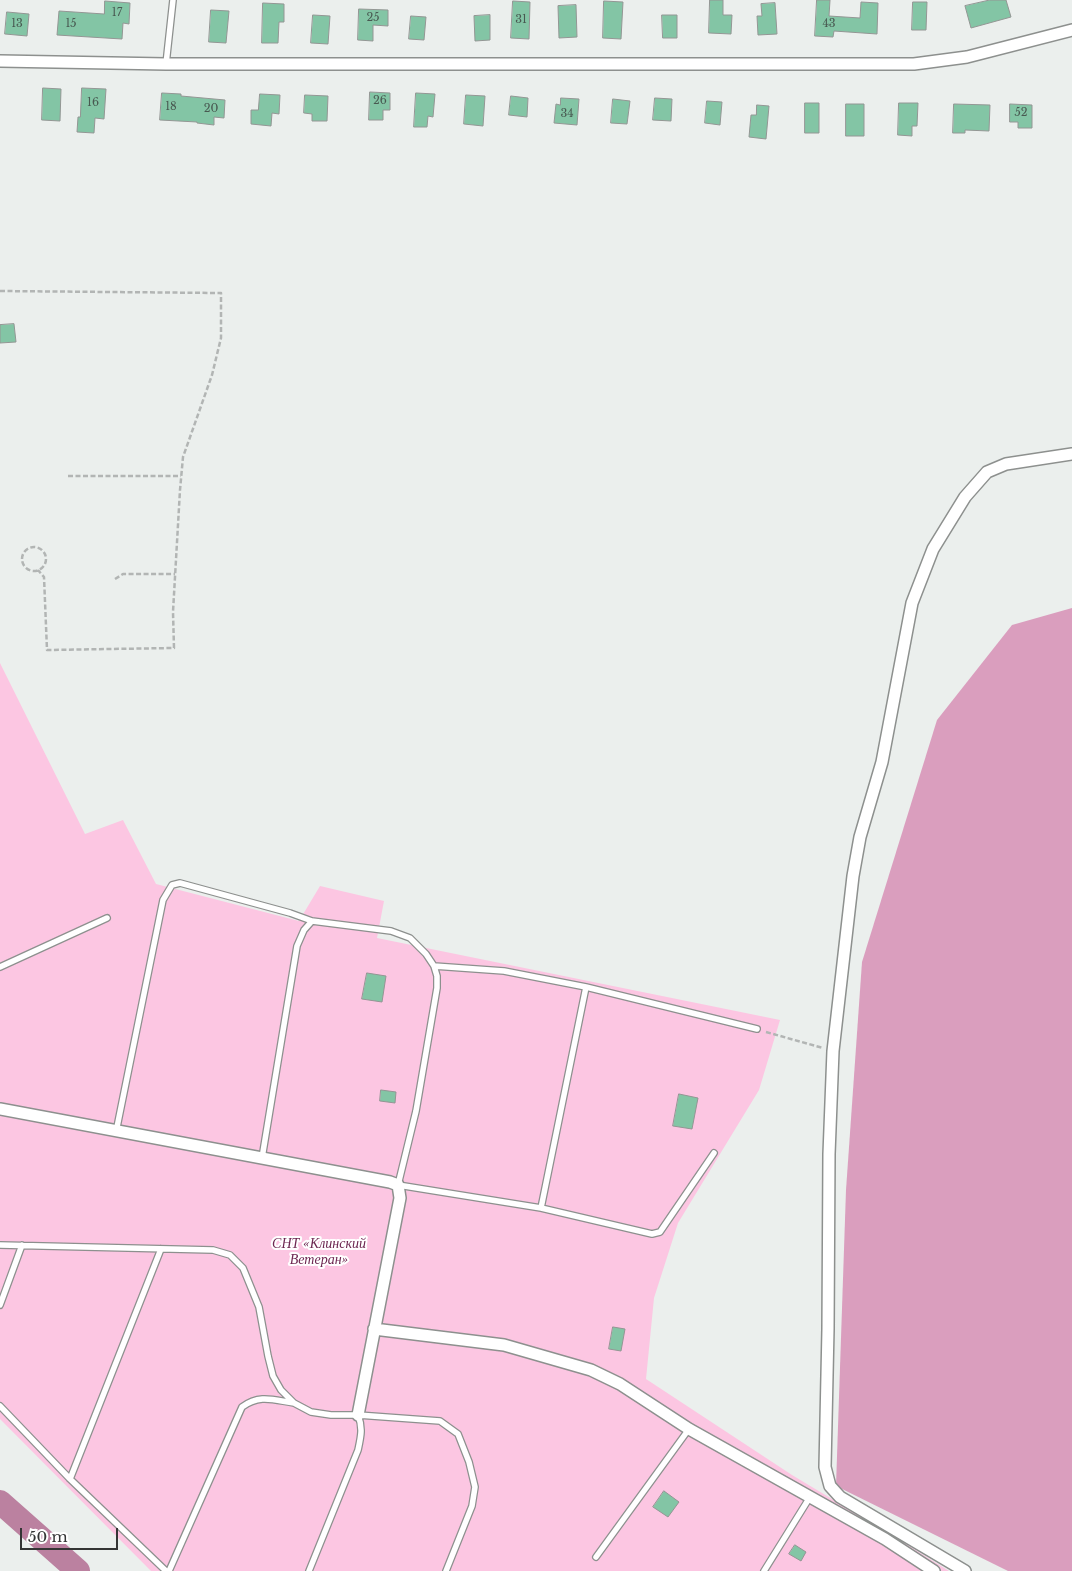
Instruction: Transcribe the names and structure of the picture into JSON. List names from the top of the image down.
{
  "parks": ["СНТ «Клинский Ветеран»"],
  "house_numbers": [
    "17",
    "25",
    "31",
    "13",
    "15",
    "43",
    "26",
    "16",
    "18",
    "20",
    "52",
    "34"
  ],
  "scale_bar": "50 m"
}
